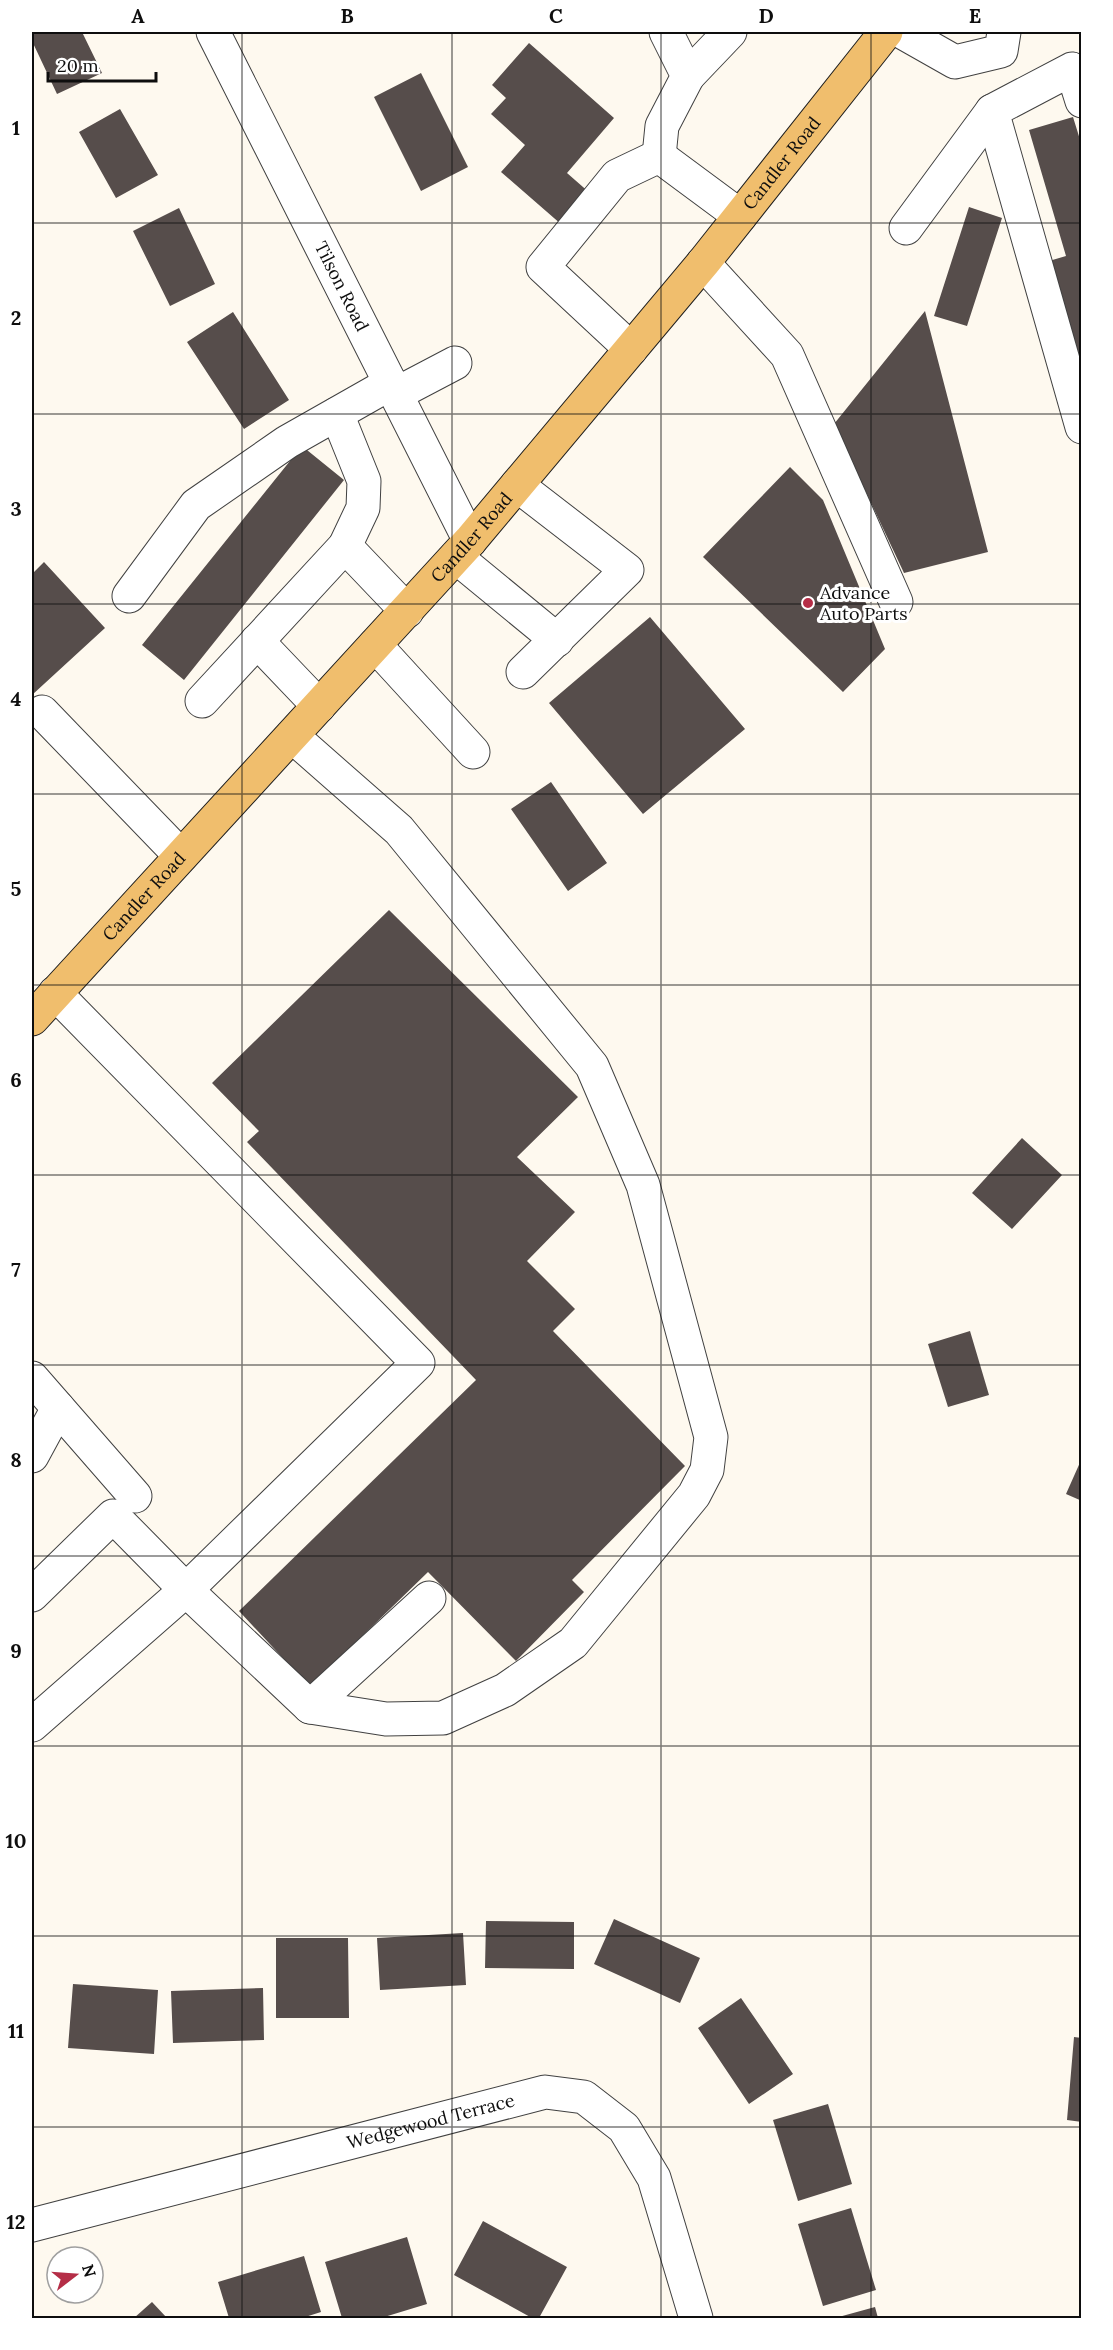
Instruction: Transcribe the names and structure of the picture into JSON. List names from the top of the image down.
{
  "streets": {
    "main road": ["Candler Road"],
    "street": ["Tilson Road", "Wedgewood Terrace"]
  },
  "crossings": [
    ["Candler Road", "Tilson Road"]
  ],
  "places": ["Advance Auto Parts"],
  "scale_bar": "20 m",
  "north": "right",
  "grid": {
    "columns": [
      "A",
      "B",
      "C",
      "D",
      "E"
    ],
    "rows": [
      "1",
      "2",
      "3",
      "4",
      "5",
      "6",
      "7",
      "8",
      "9",
      "10",
      "11",
      "12"
    ]
  }
}
